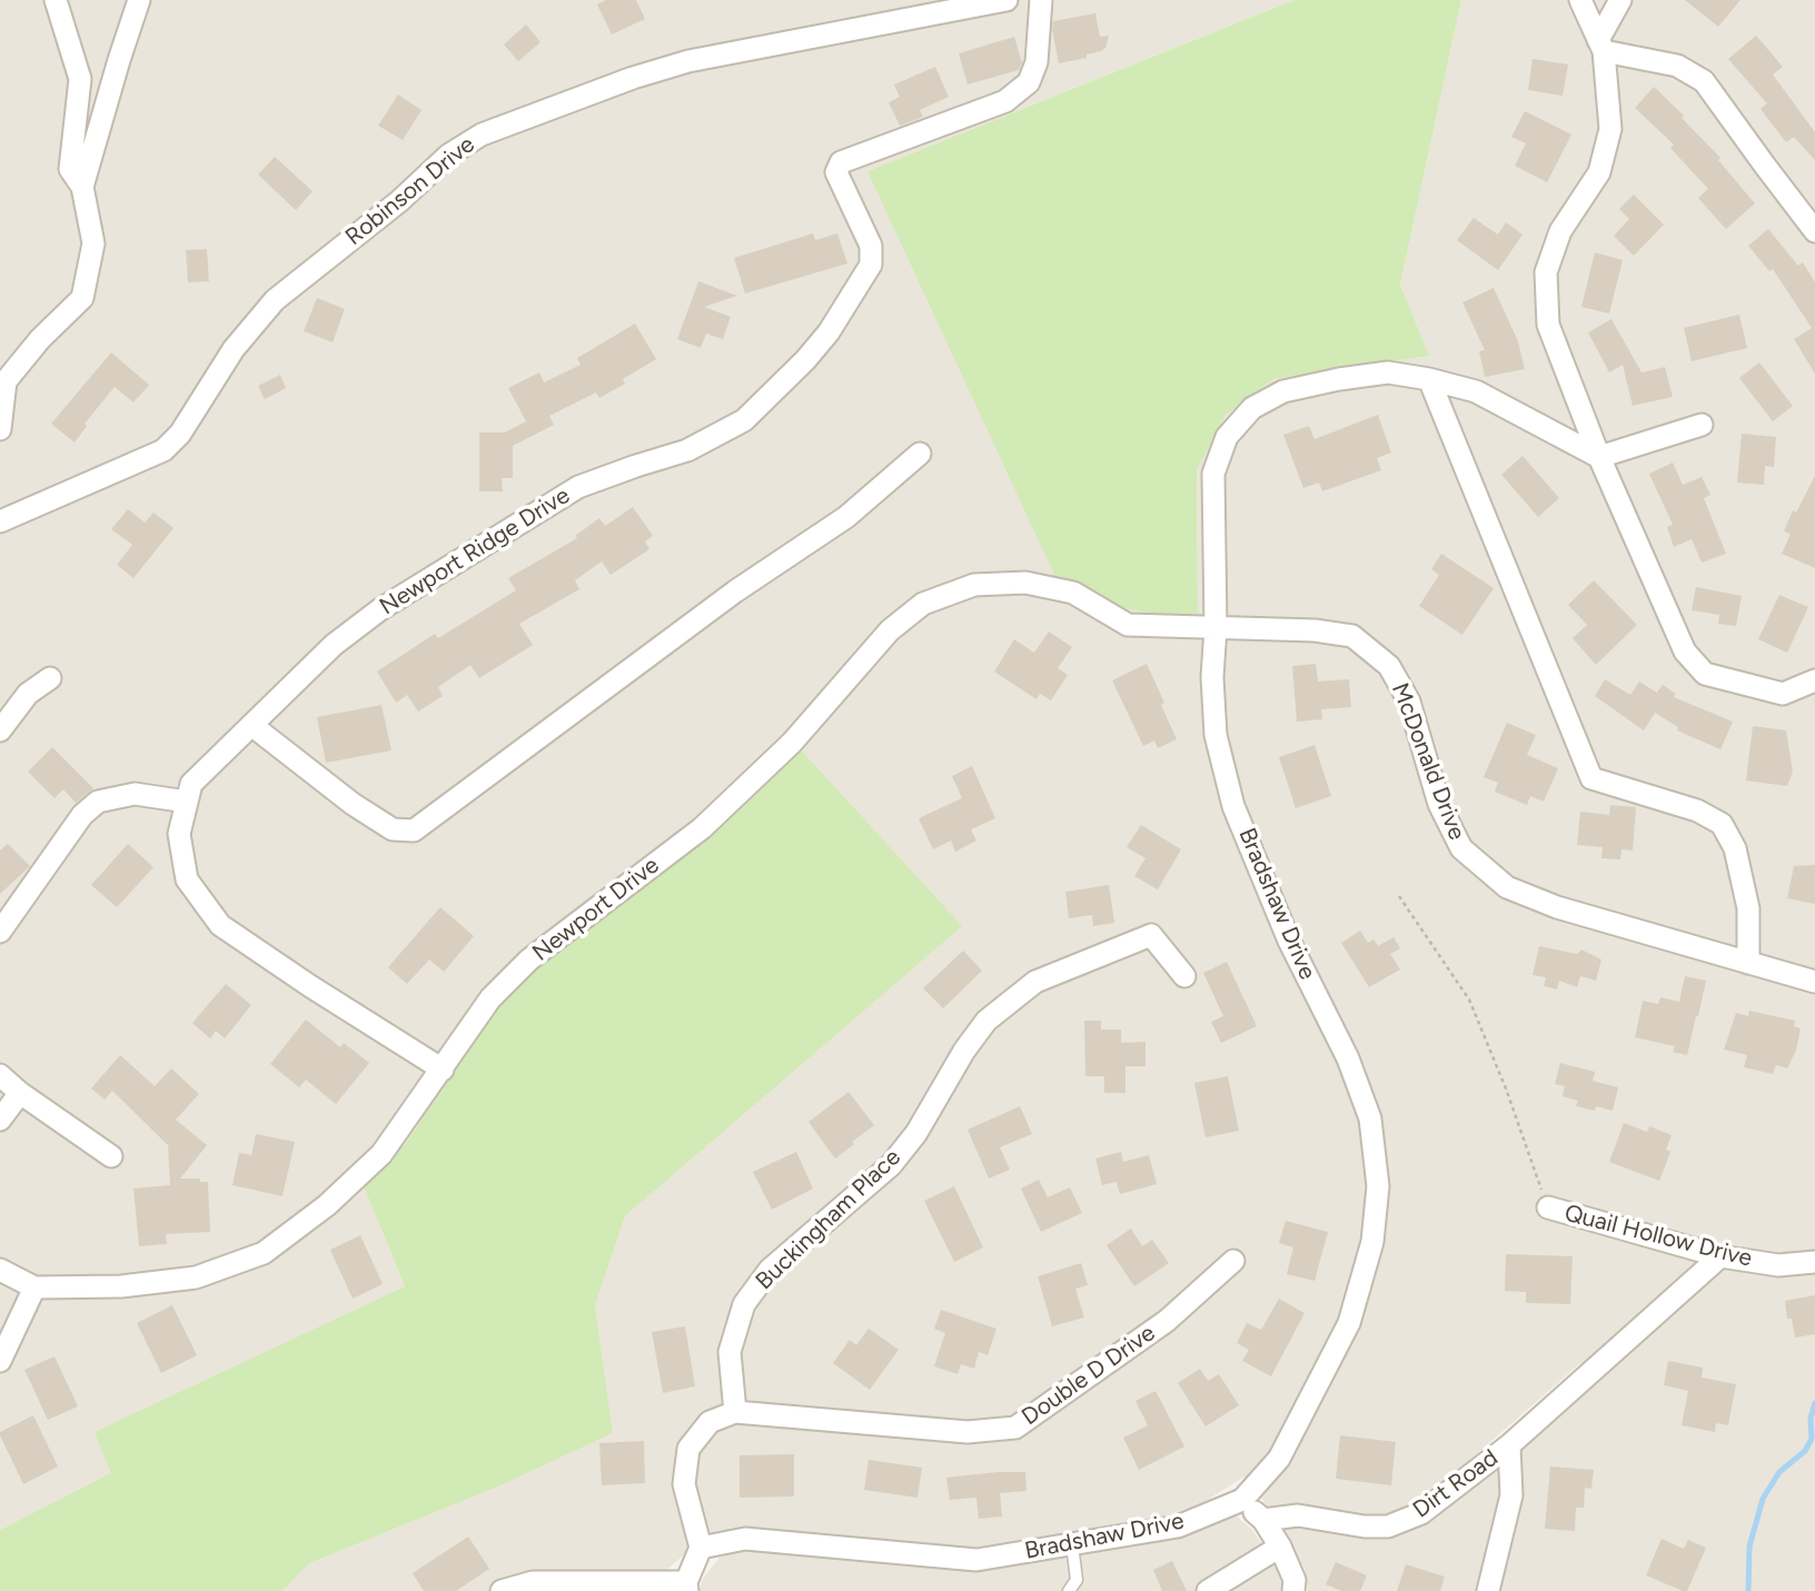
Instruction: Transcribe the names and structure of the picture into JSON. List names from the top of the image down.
{
  "streets": {
    "street": [
      "Robinson Drive",
      "Newport Ridge Drive",
      "McDonald Drive",
      "Bradshaw Drive",
      "Newport Drive",
      "Buckingham Place",
      "Quail Hollow Drive",
      "Double D Drive",
      "Dirt Road"
    ]
  },
  "crossings": [
    ["Newport Ridge Drive", "Newport Drive"],
    ["McDonald Drive", "Bradshaw Drive"],
    ["McDonald Drive", "Newport Drive"],
    ["Bradshaw Drive", "Newport Drive"],
    ["Buckingham Place", "Double D Drive"],
    ["Quail Hollow Drive", "Dirt Road"]
  ]
}
